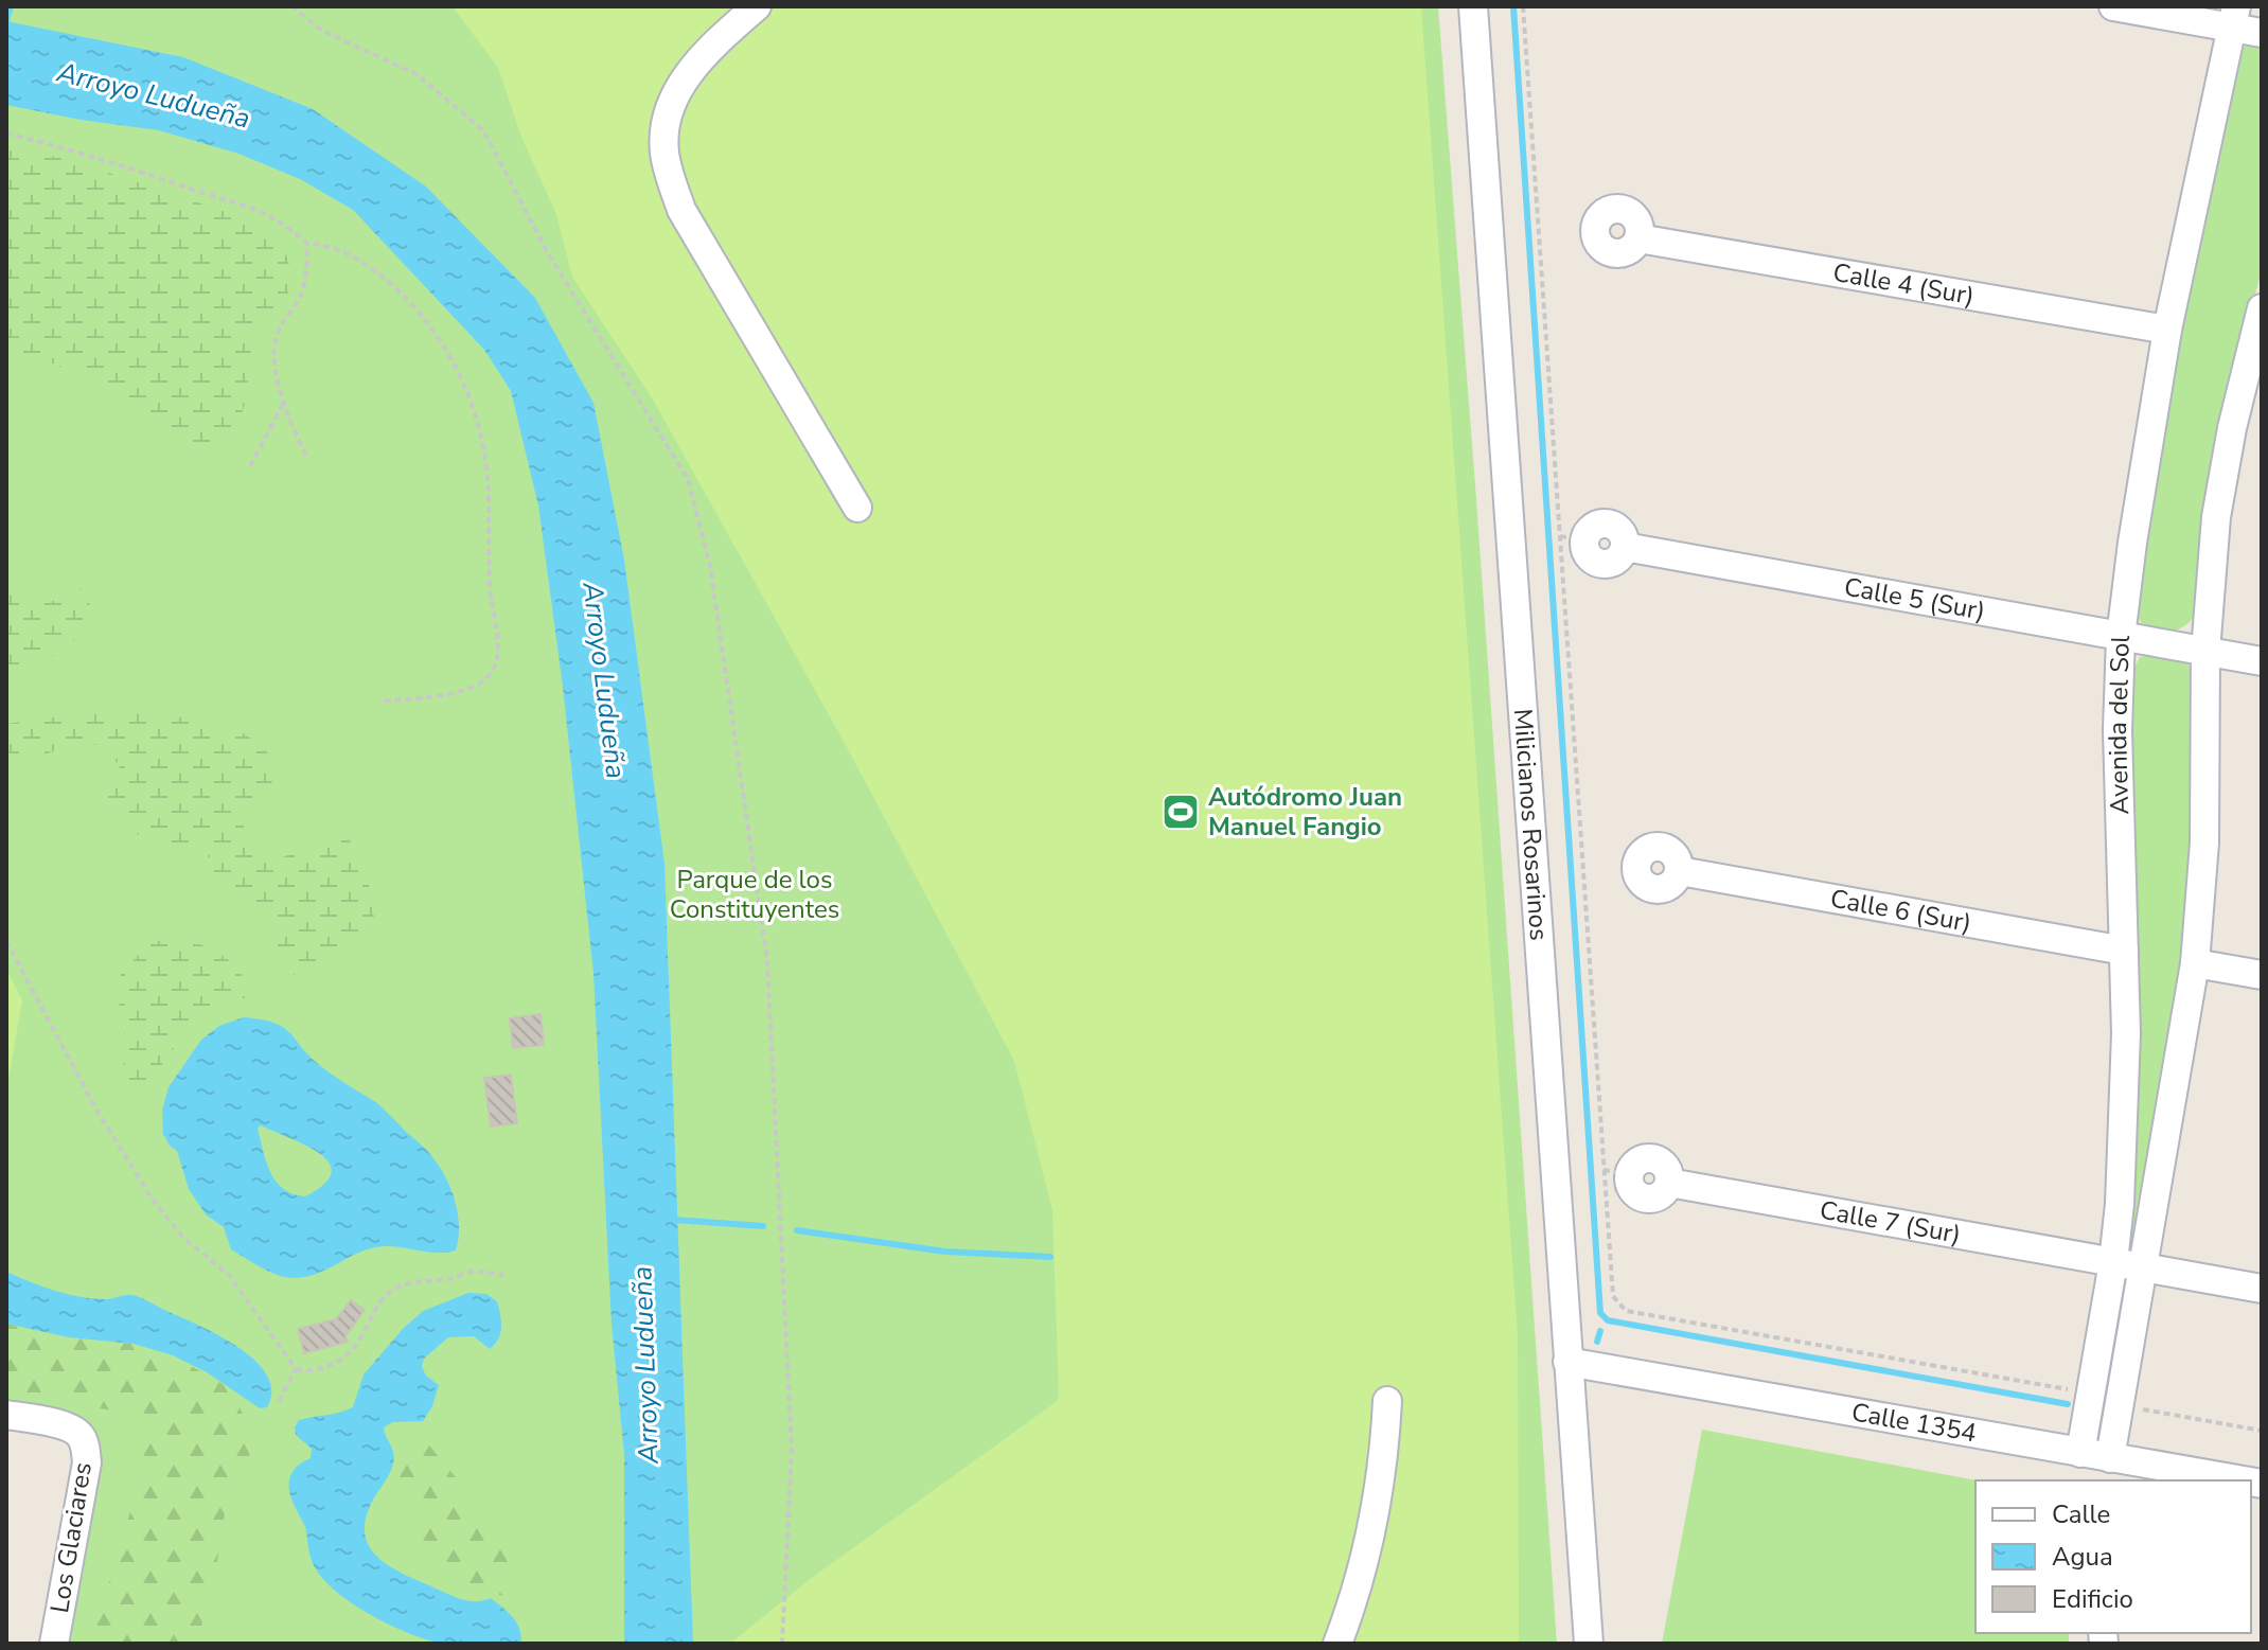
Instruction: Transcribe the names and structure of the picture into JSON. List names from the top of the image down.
{
  "streets": {
    "street": [
      "Calle 4 (Sur)",
      "Calle 5 (Sur)",
      "Avenida del Sol",
      "Milicianos Rosarinos",
      "Calle 6 (Sur)",
      "Calle 7 (Sur)",
      "Calle 1354",
      "Los Glaciares"
    ]
  },
  "crossings": [
    ["Calle 4 (Sur)", "Avenida del Sol"],
    ["Calle 5 (Sur)", "Avenida del Sol"],
    ["Avenida del Sol", "Calle 6 (Sur)"],
    ["Avenida del Sol", "Calle 7 (Sur)"],
    ["Avenida del Sol", "Calle 1354"],
    ["Milicianos Rosarinos", "Calle 1354"]
  ],
  "water": ["Arroyo Ludueña"],
  "parks": ["Parque de los Constituyentes"],
  "places": {
    "sports": ["Autódromo Juan Manuel Fangio"]
  },
  "legend": ["Calle", "Agua", "Edificio"]
}
